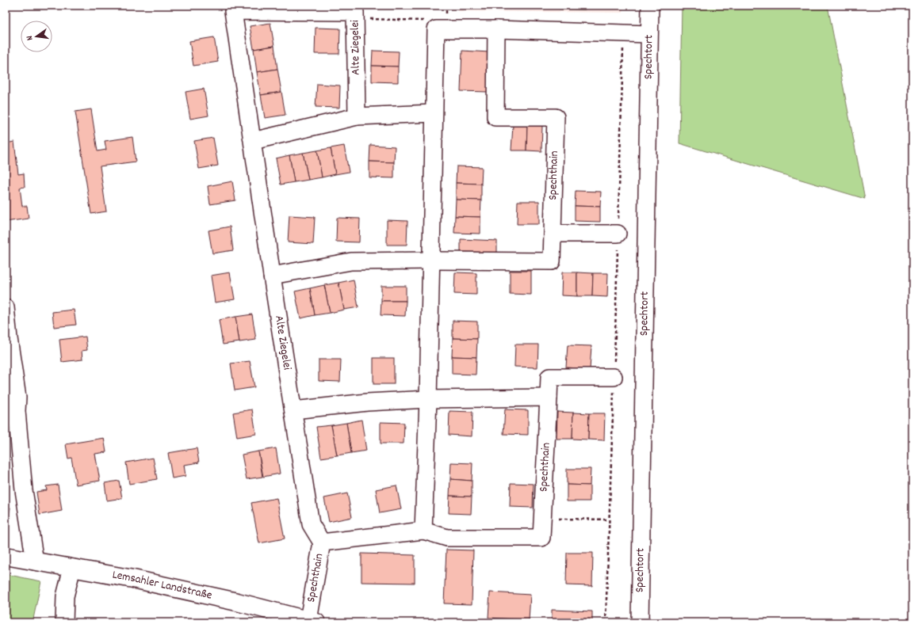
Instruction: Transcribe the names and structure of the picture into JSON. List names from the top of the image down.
{
  "streets": {
    "main road": ["Lemsahler Landstraße"],
    "street": ["Alte Ziegelei", "Spechtort", "Spechthain"]
  },
  "crossings": [
    ["Alte Ziegelei", "Spechthain"],
    ["Spechthain", "Lemsahler Landstraße"]
  ],
  "north": "left"
}
